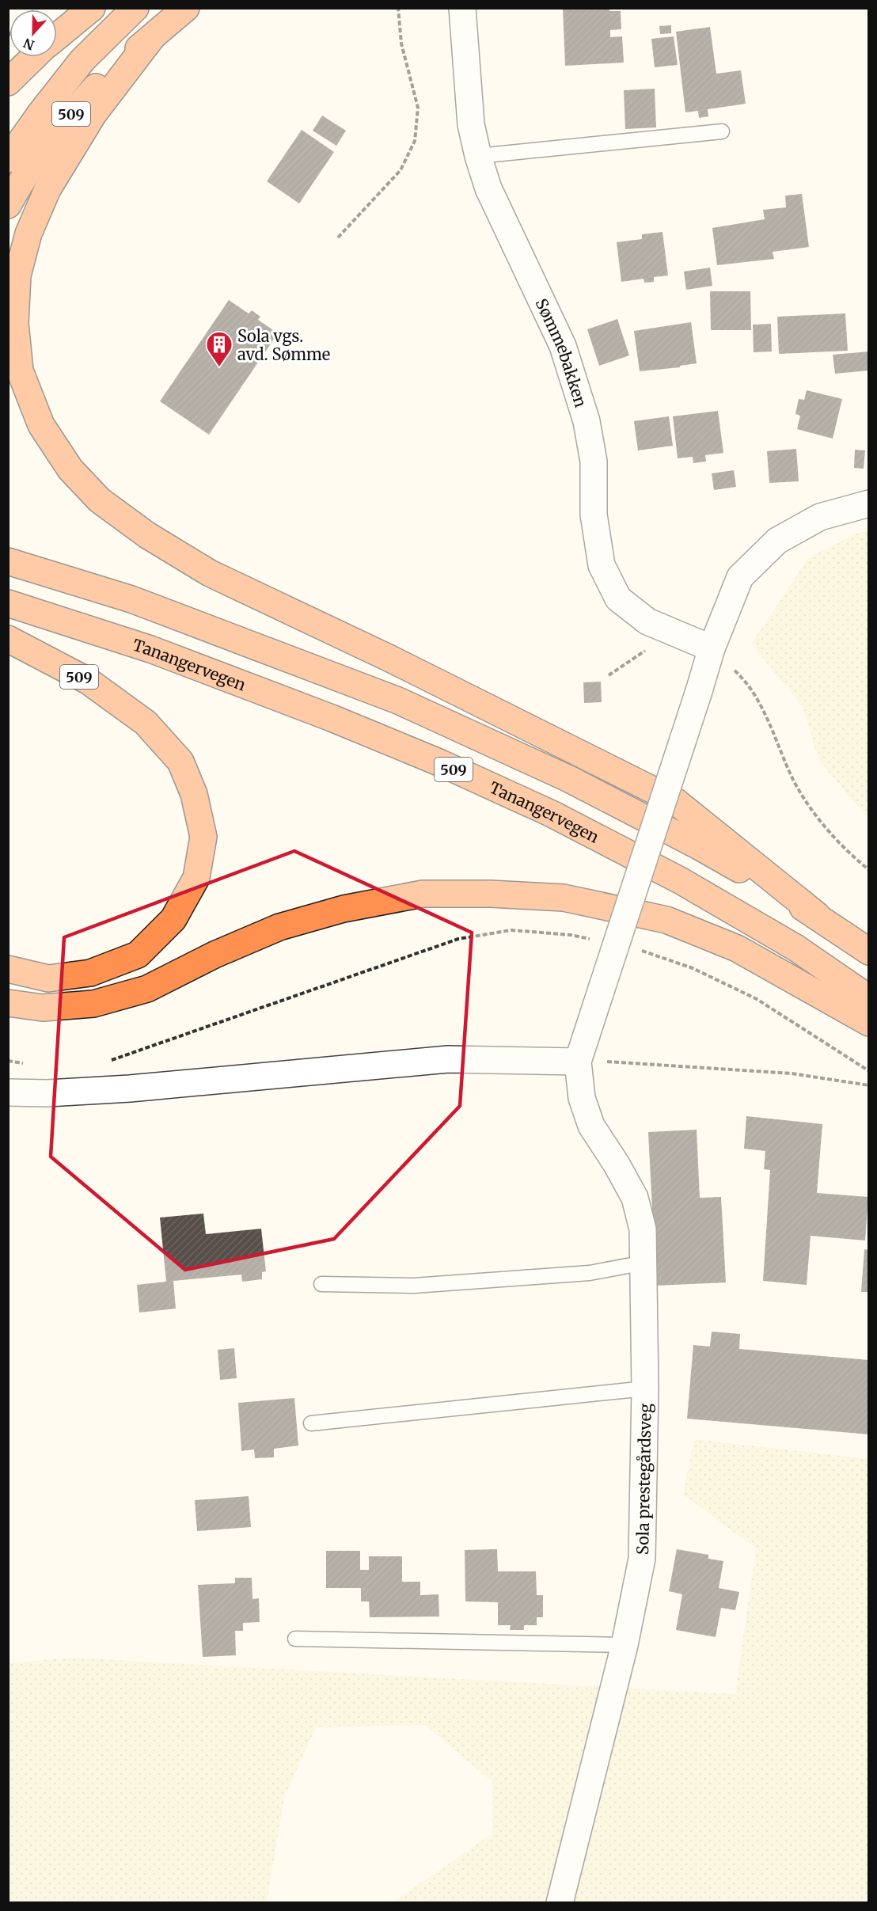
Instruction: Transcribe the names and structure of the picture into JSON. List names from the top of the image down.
{
  "streets": {
    "highway": ["509", "Tanangervegen"],
    "street": ["Sømmebakken", "Sola prestegårdsveg"]
  },
  "places": {
    "building": ["Sola vgs. avd. Sømme"]
  },
  "north": "bottom"
}
